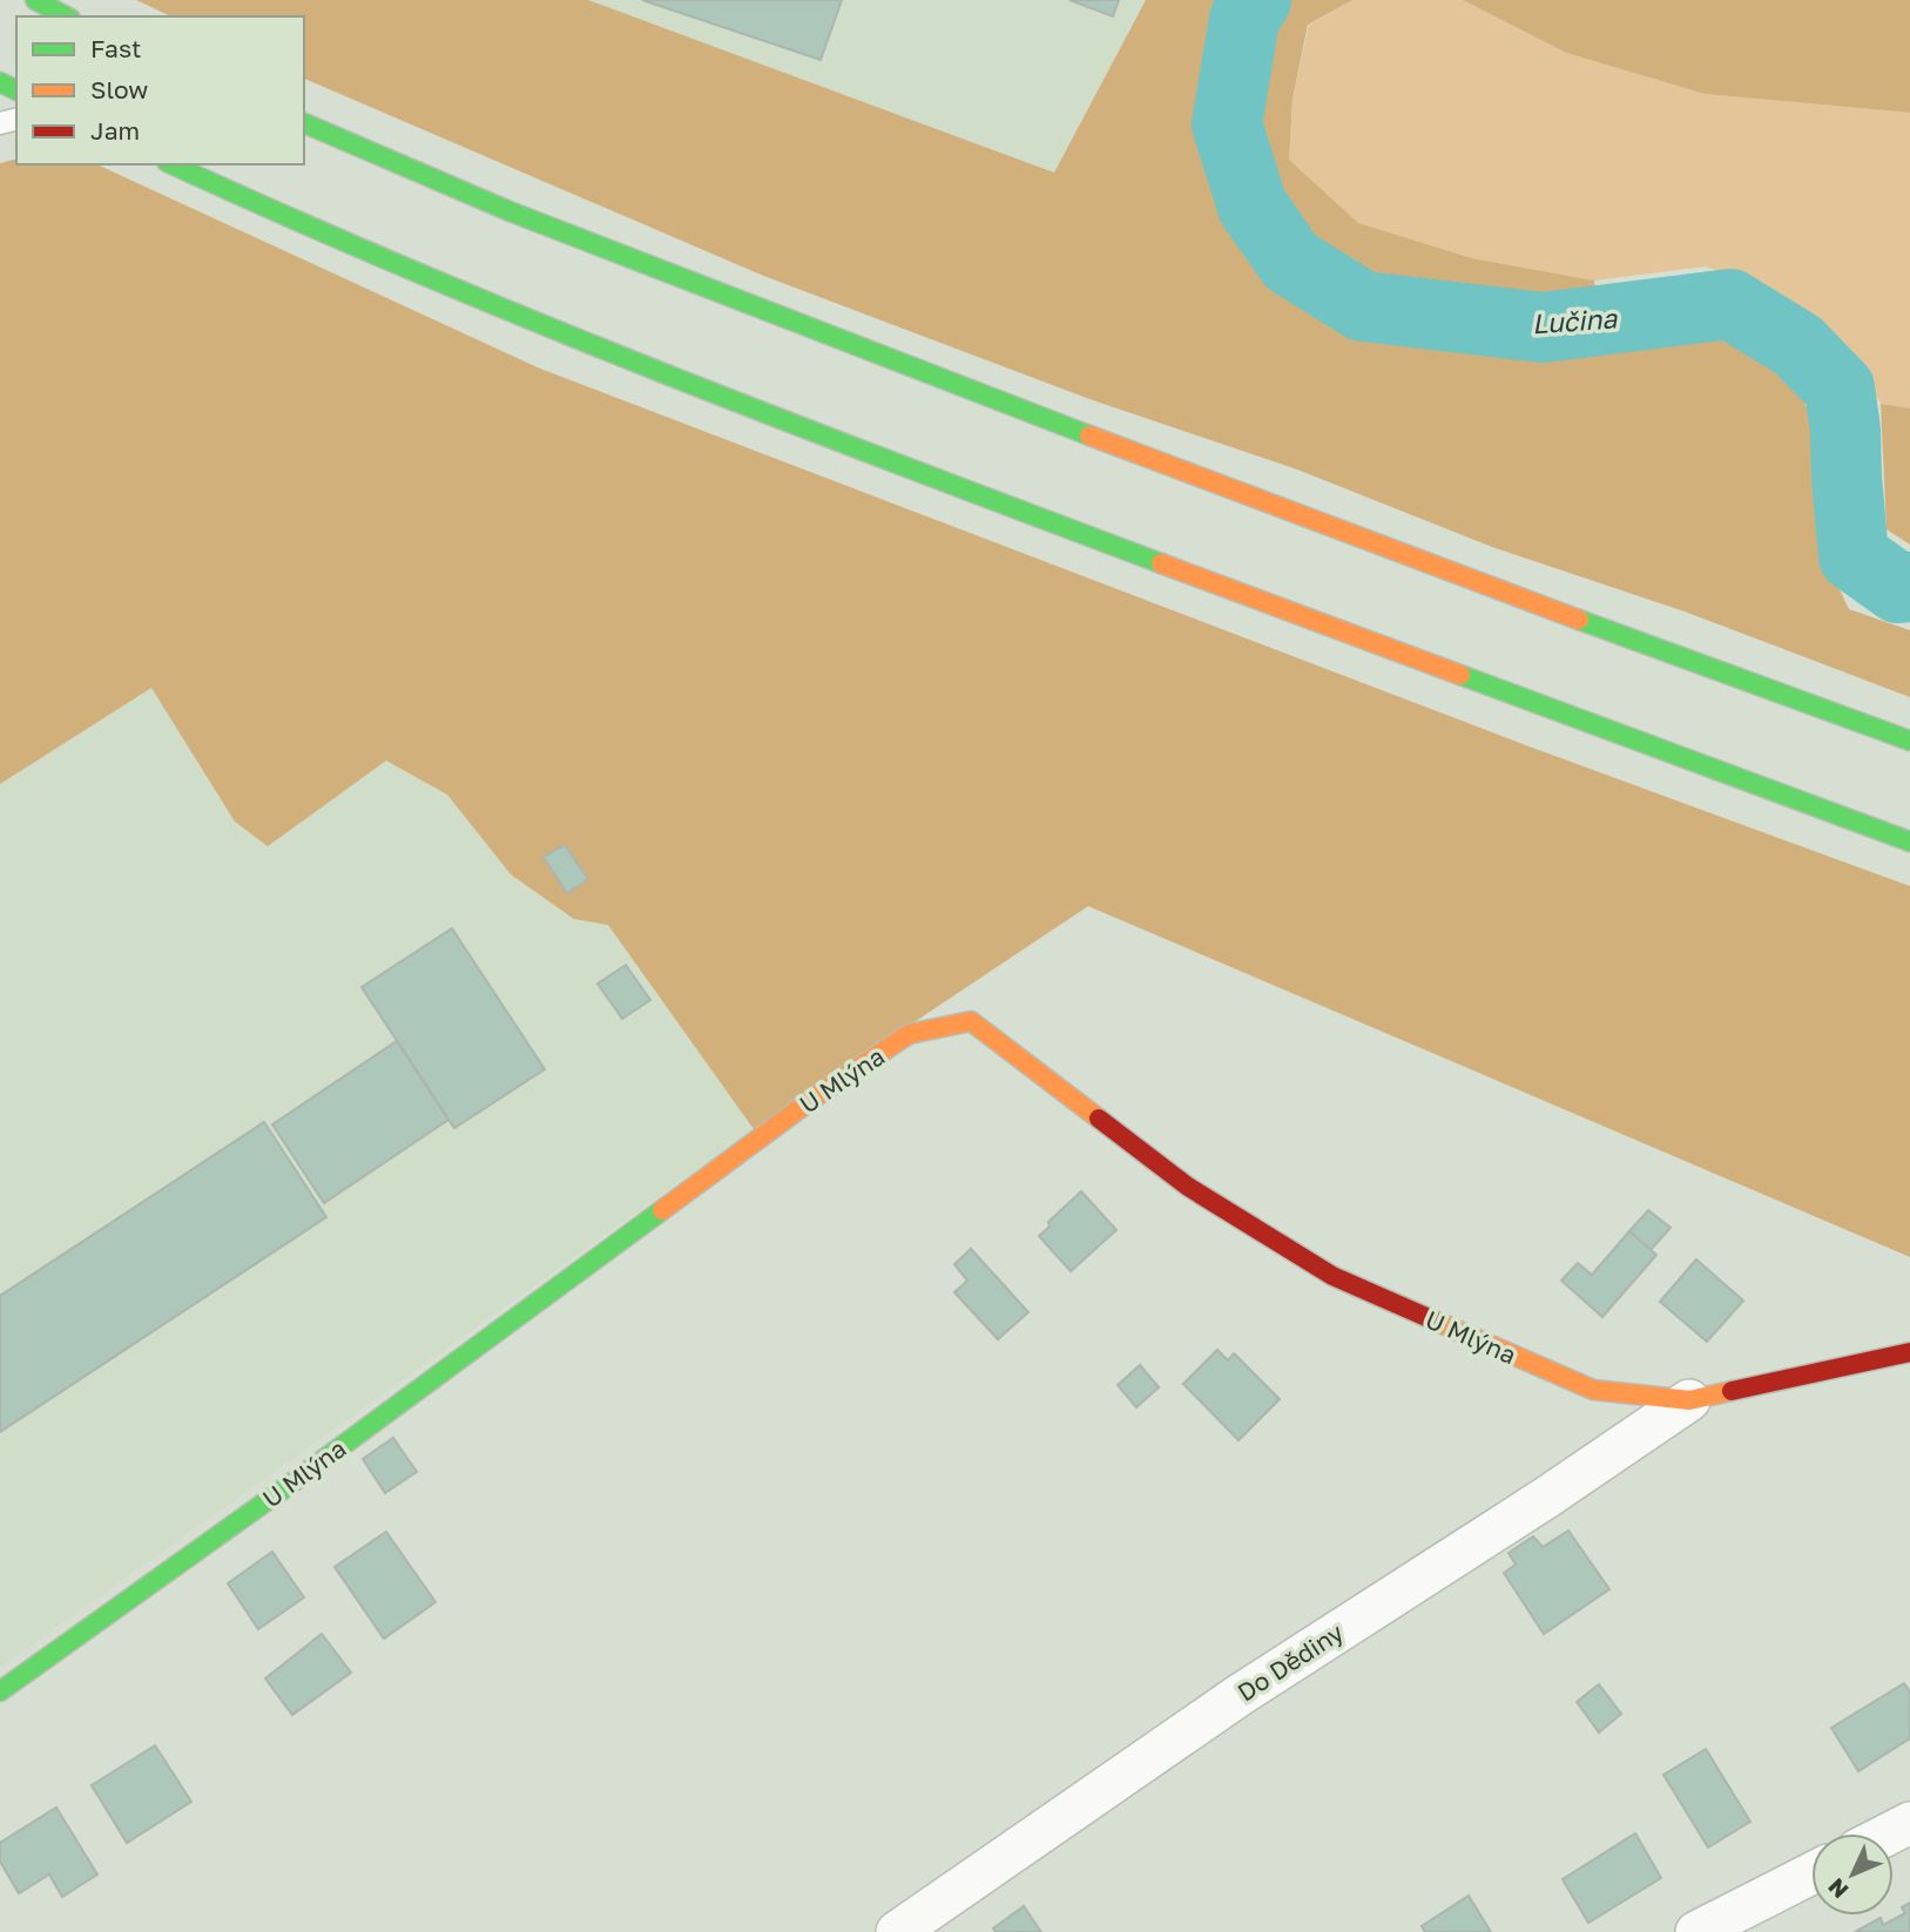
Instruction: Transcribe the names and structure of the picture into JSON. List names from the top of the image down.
{
  "streets": {
    "main road": ["U Mlýna"],
    "street": ["Do Dědiny"]
  },
  "crossings": [
    ["U Mlýna", "Do Dědiny"]
  ],
  "water": ["Lučina"],
  "legend": ["Fast", "Slow", "Jam"],
  "north": "bottom left"
}
